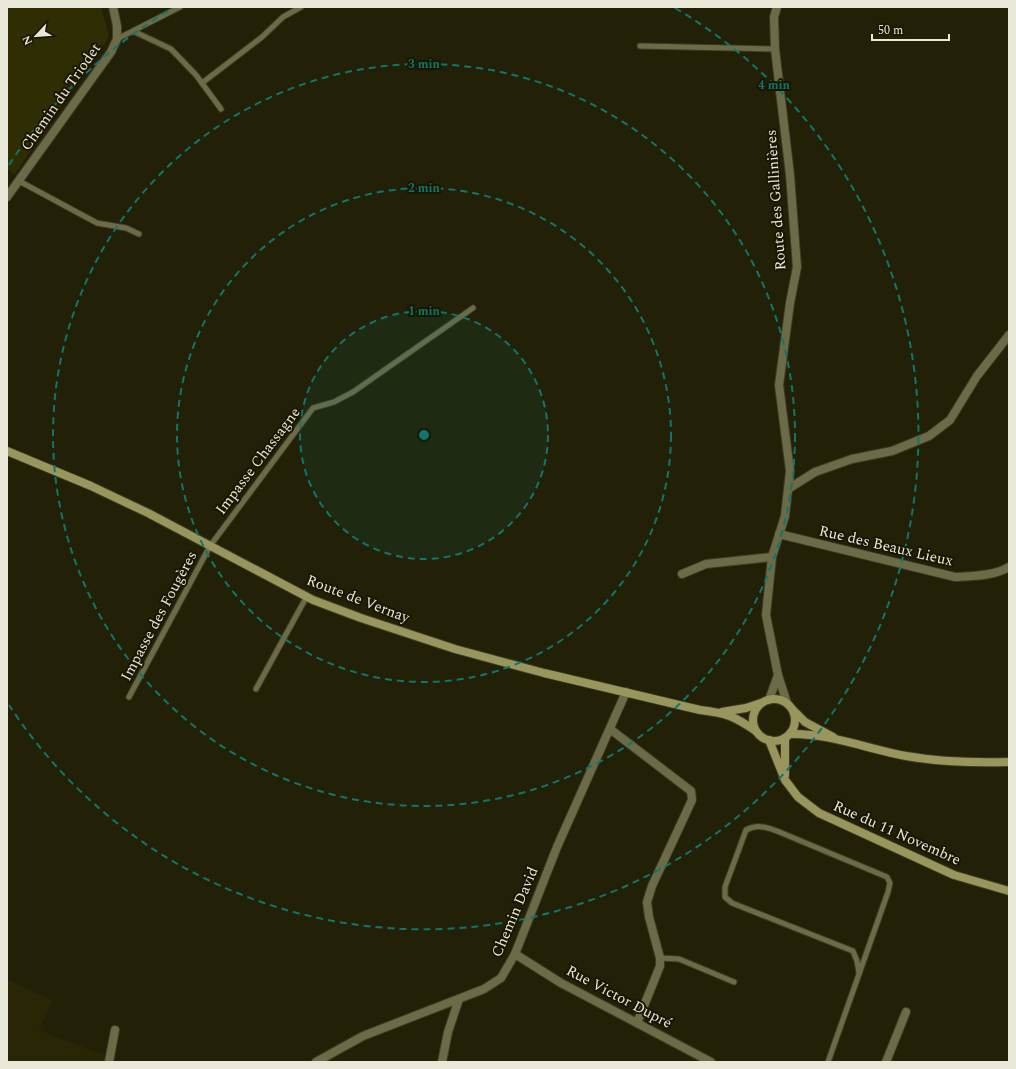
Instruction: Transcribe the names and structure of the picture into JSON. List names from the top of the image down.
{
  "streets": {
    "street": [
      "Chemin du Triodet",
      "Route des Gallinières",
      "Rue des Beaux Lieux",
      "Route de Vernay",
      "Rue du 11 Novembre",
      "Chemin David",
      "Rue Victor Dupré"
    ],
    "lane": ["Impasse Chassagne", "Impasse des Fougères"]
  },
  "crossings": [
    ["Route des Gallinières", "Rue des Beaux Lieux"],
    ["Route des Gallinières", "Route de Vernay"],
    ["Route des Gallinières", "Rue du 11 Novembre"],
    ["Impasse Chassagne", "Route de Vernay"],
    ["Impasse Chassagne", "Impasse des Fougères"],
    ["Route de Vernay", "Impasse des Fougères"],
    ["Route de Vernay", "Rue du 11 Novembre"],
    ["Route de Vernay", "Chemin David"],
    ["Chemin David", "Rue Victor Dupré"]
  ],
  "scale_bar": "50 m",
  "north": "bottom left",
  "rings": [
    "3 min",
    "4 min",
    "2 min",
    "1 min"
  ]
}
